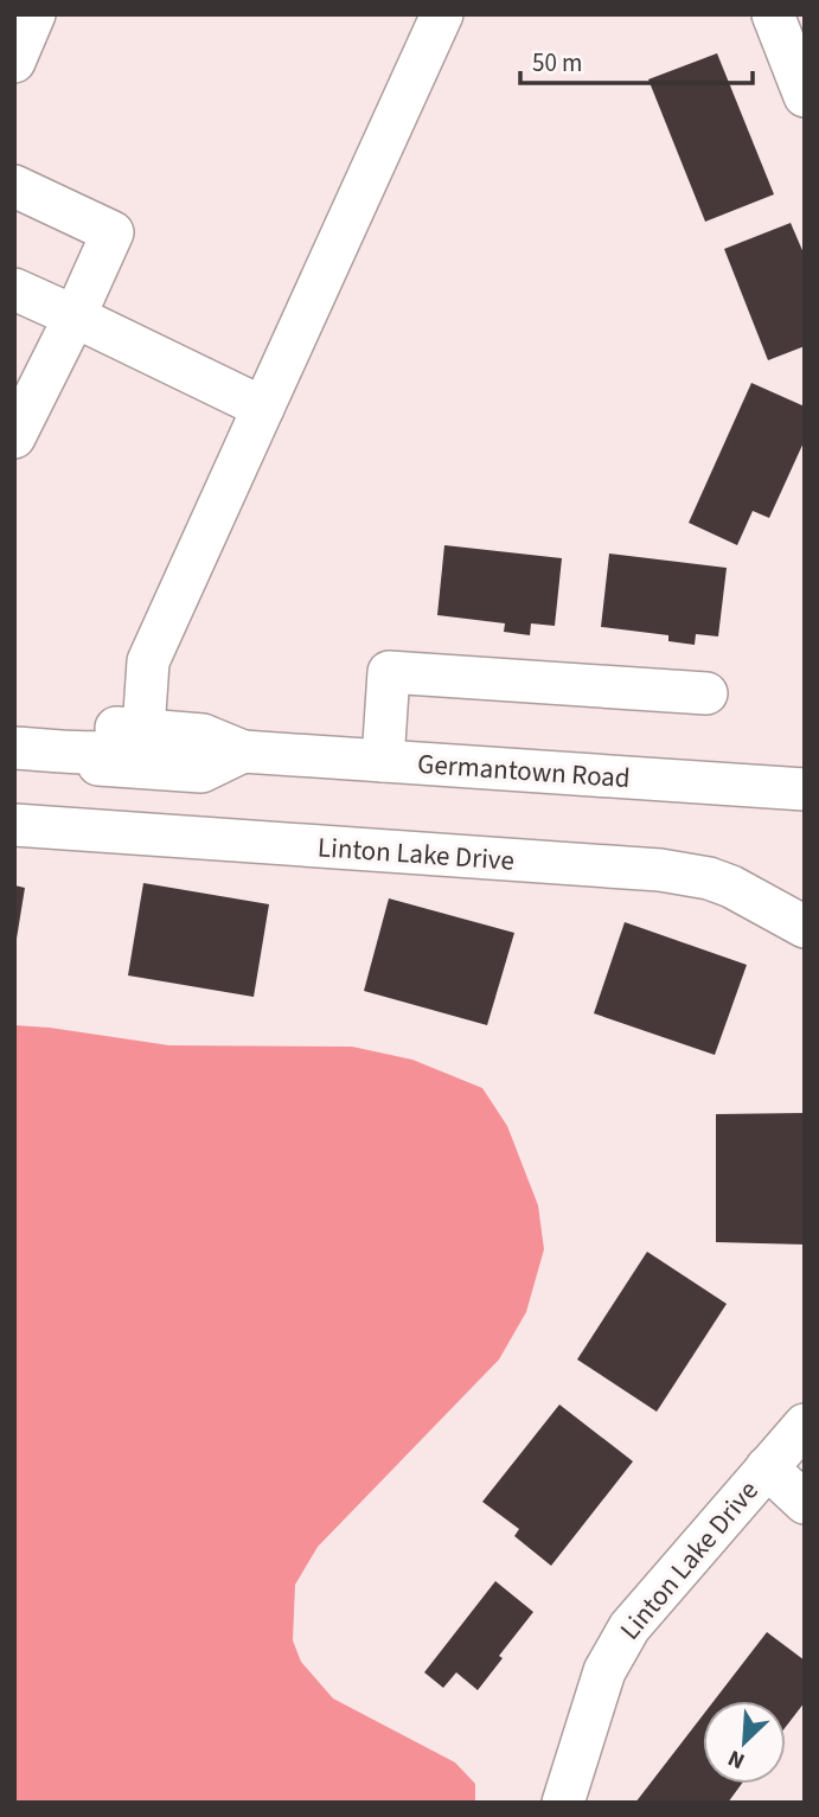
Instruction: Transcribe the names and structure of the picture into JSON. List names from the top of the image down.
{
  "streets": {
    "street": ["Germantown Road", "Linton Lake Drive"]
  },
  "scale_bar": "50 m",
  "north": "bottom left"
}
